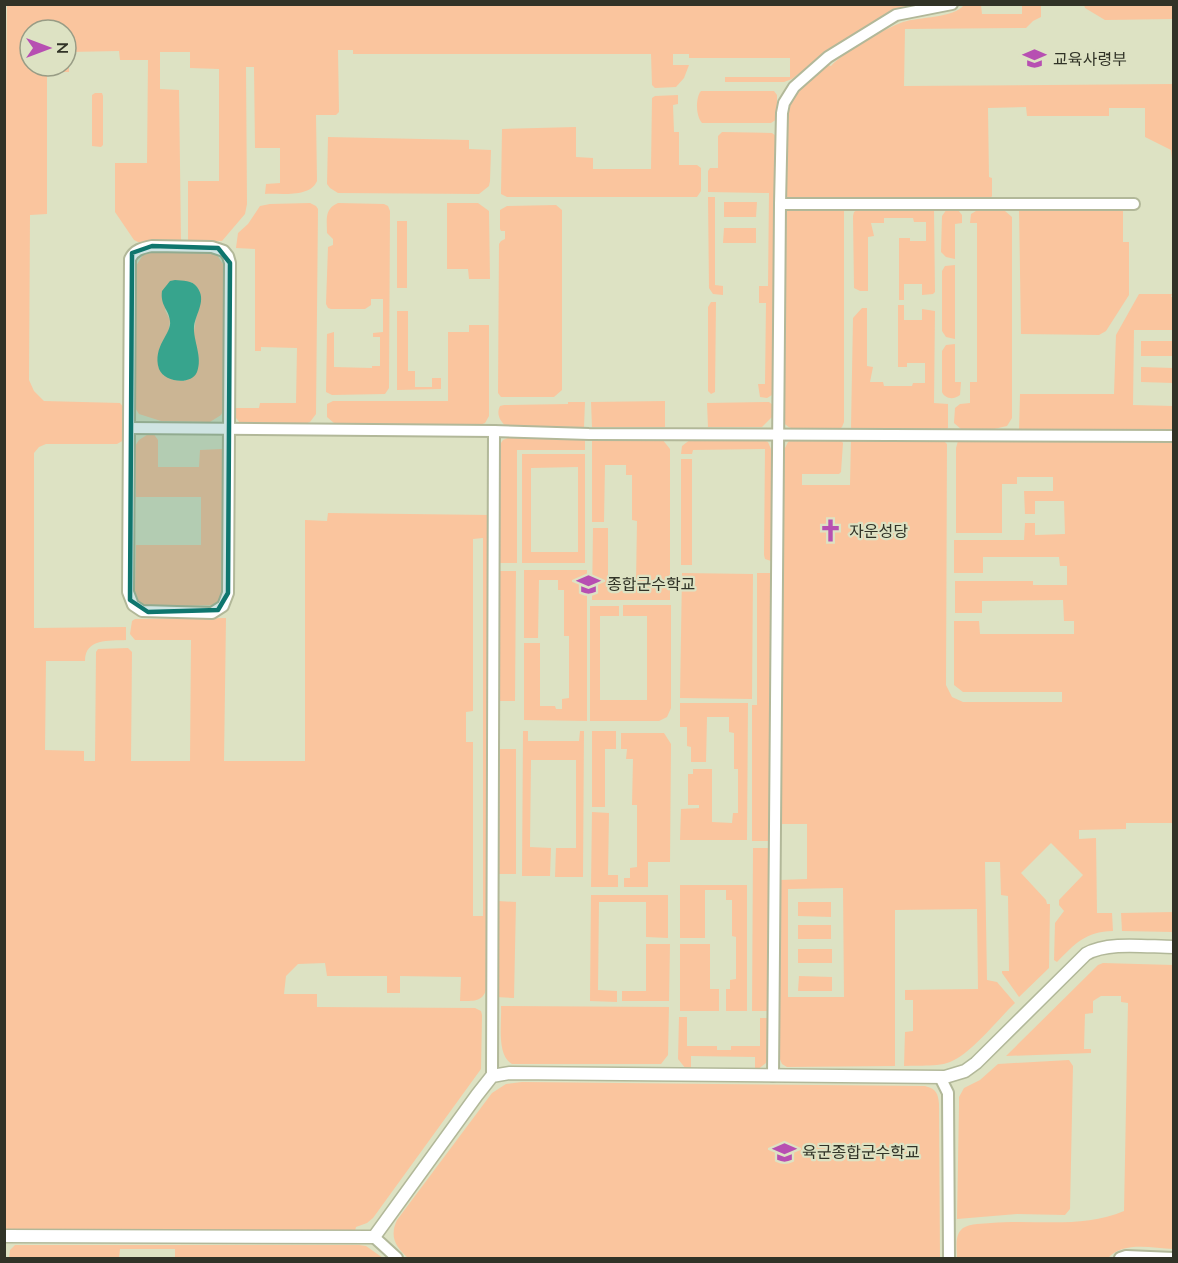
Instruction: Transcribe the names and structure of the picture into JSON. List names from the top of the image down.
{
  "places": {
    "school or university": ["교육사령부", "종합군수학교", "육군종합군수학교"],
    "church": ["자운성당"]
  },
  "north": "right"
}
